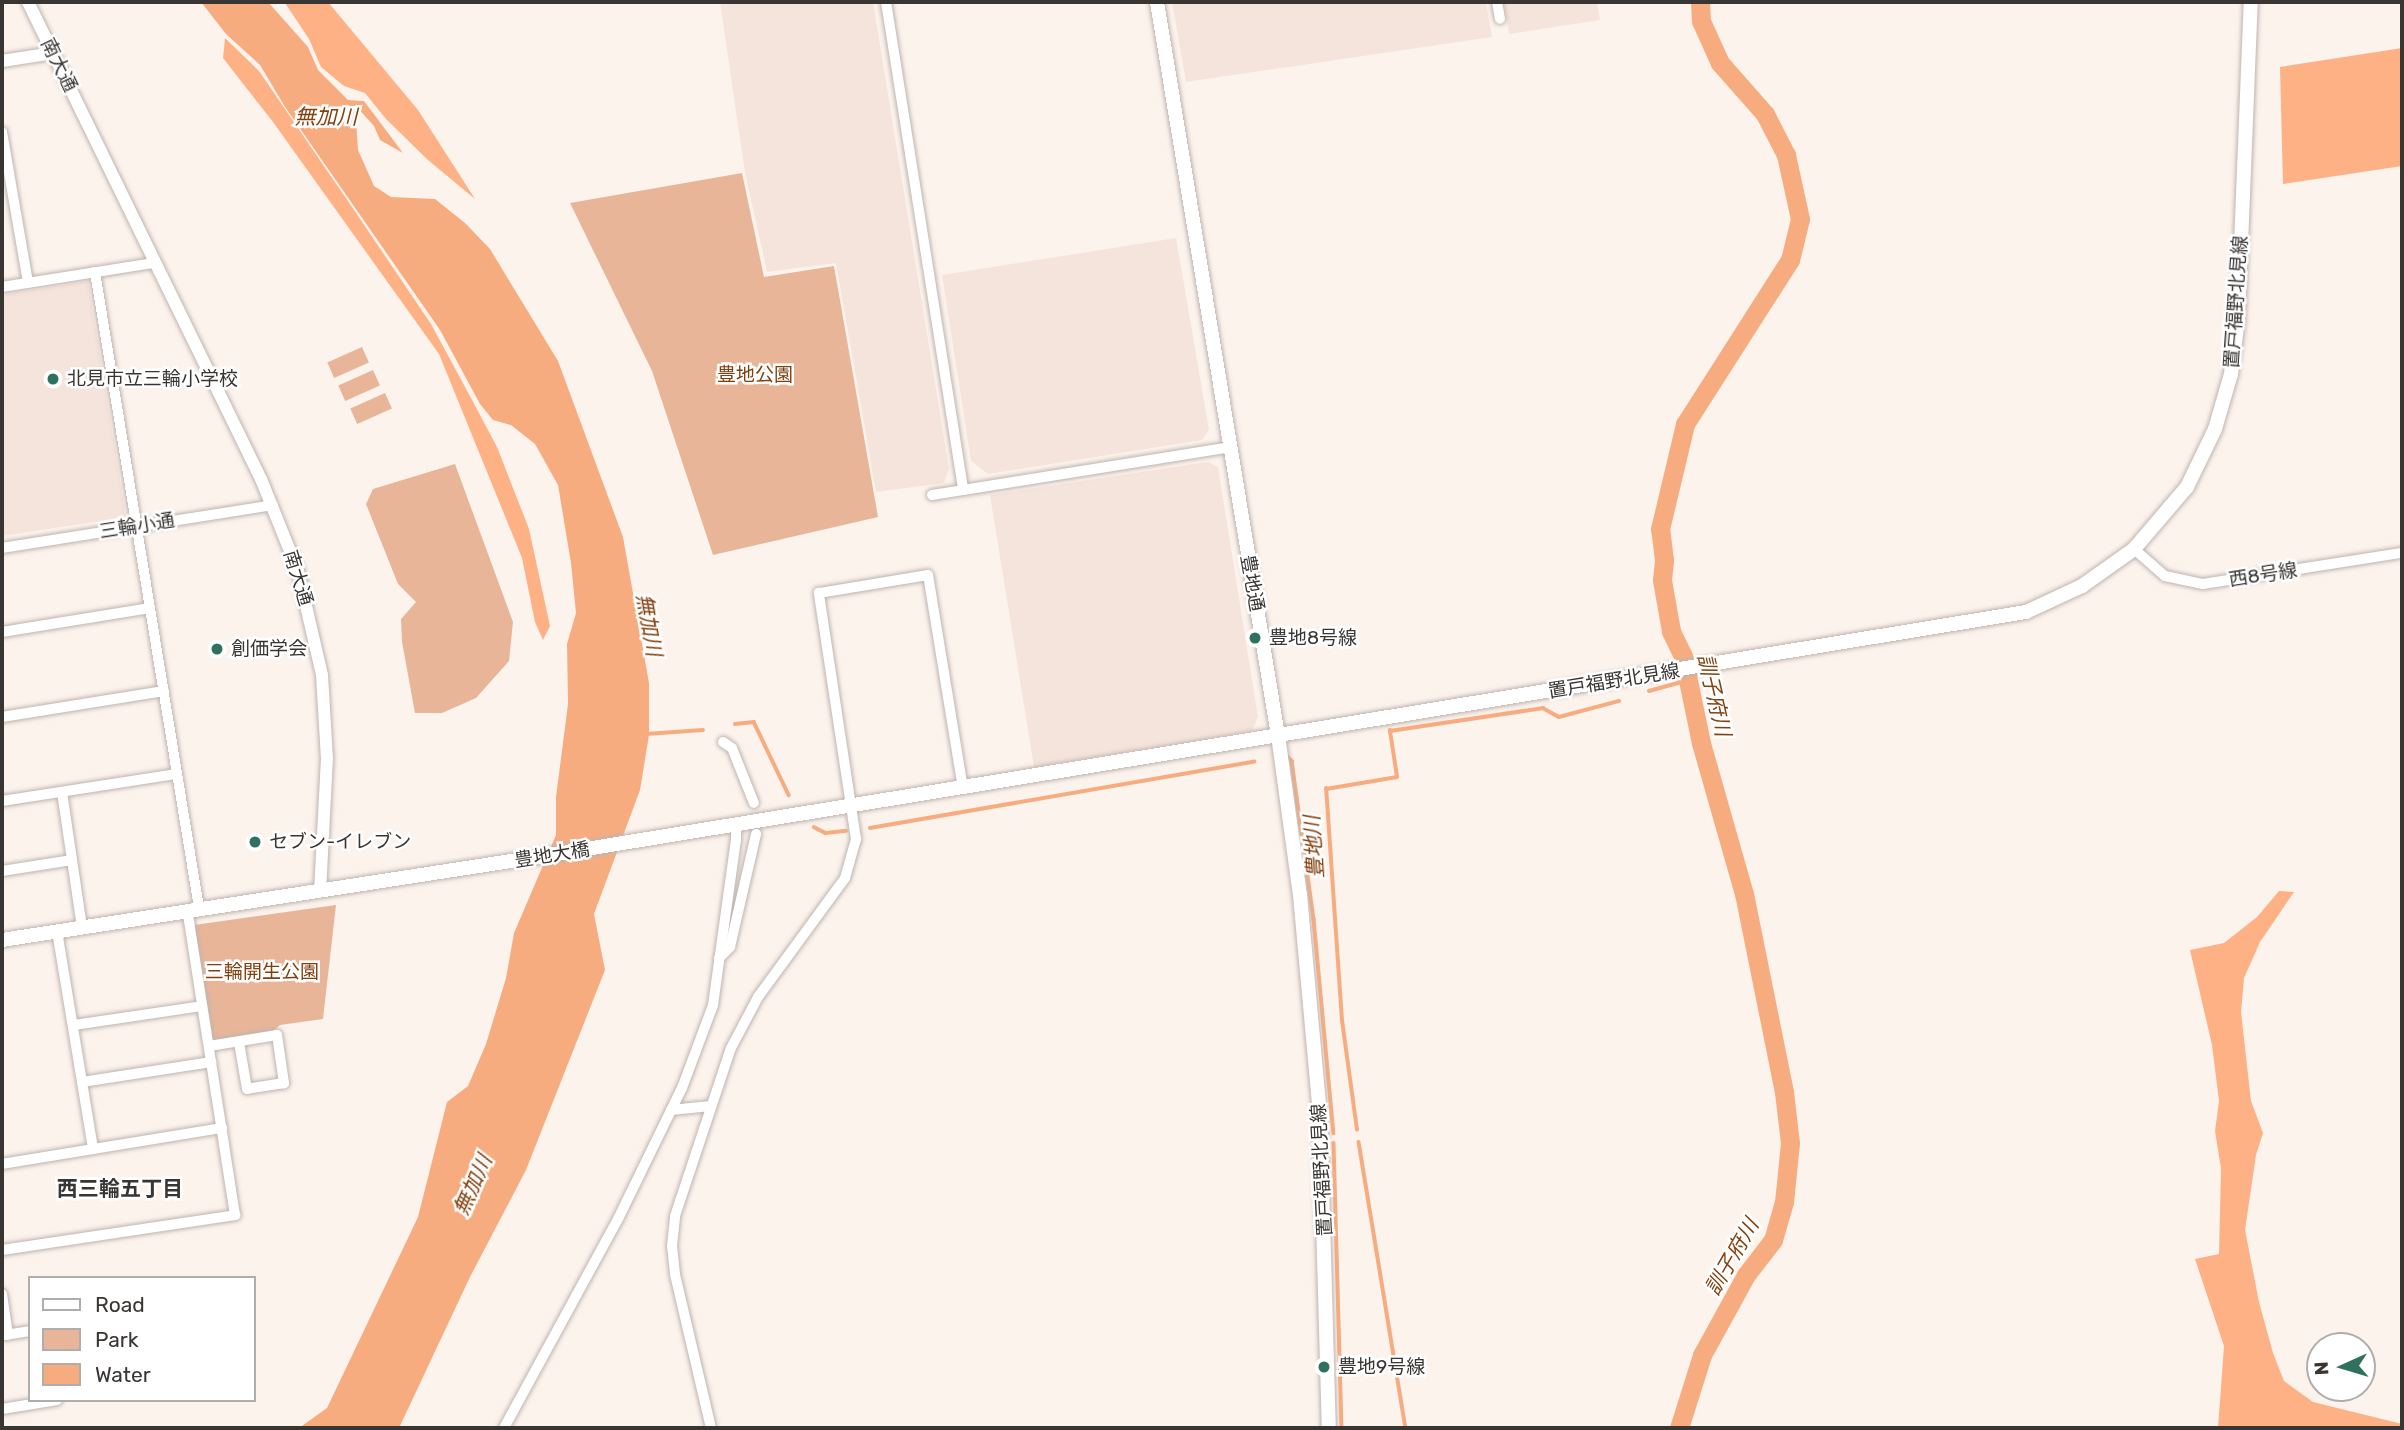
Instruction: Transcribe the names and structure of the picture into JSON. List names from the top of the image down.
{
  "streets": {
    "main road": ["置戸福野北見線", "豊地通", "豊地大橋"],
    "street": ["南大通", "三輪小通", "西8号線"]
  },
  "crossings": [
    ["南大通", "三輪小通"],
    ["南大通", "豊地大橋"],
    ["置戸福野北見線", "西8号線"],
    ["置戸福野北見線", "豊地通"]
  ],
  "districts": ["西三輪五丁目"],
  "water": ["無加川", "訓子府川", "豊地川"],
  "parks": ["豊地公園", "三輪開生公園"],
  "places": [
    "北見市立三輪小学校",
    "豊地8号線",
    "創価学会",
    "セブン-イレブン",
    "豊地9号線"
  ],
  "legend": ["Road", "Park", "Water"],
  "north": "left"
}
